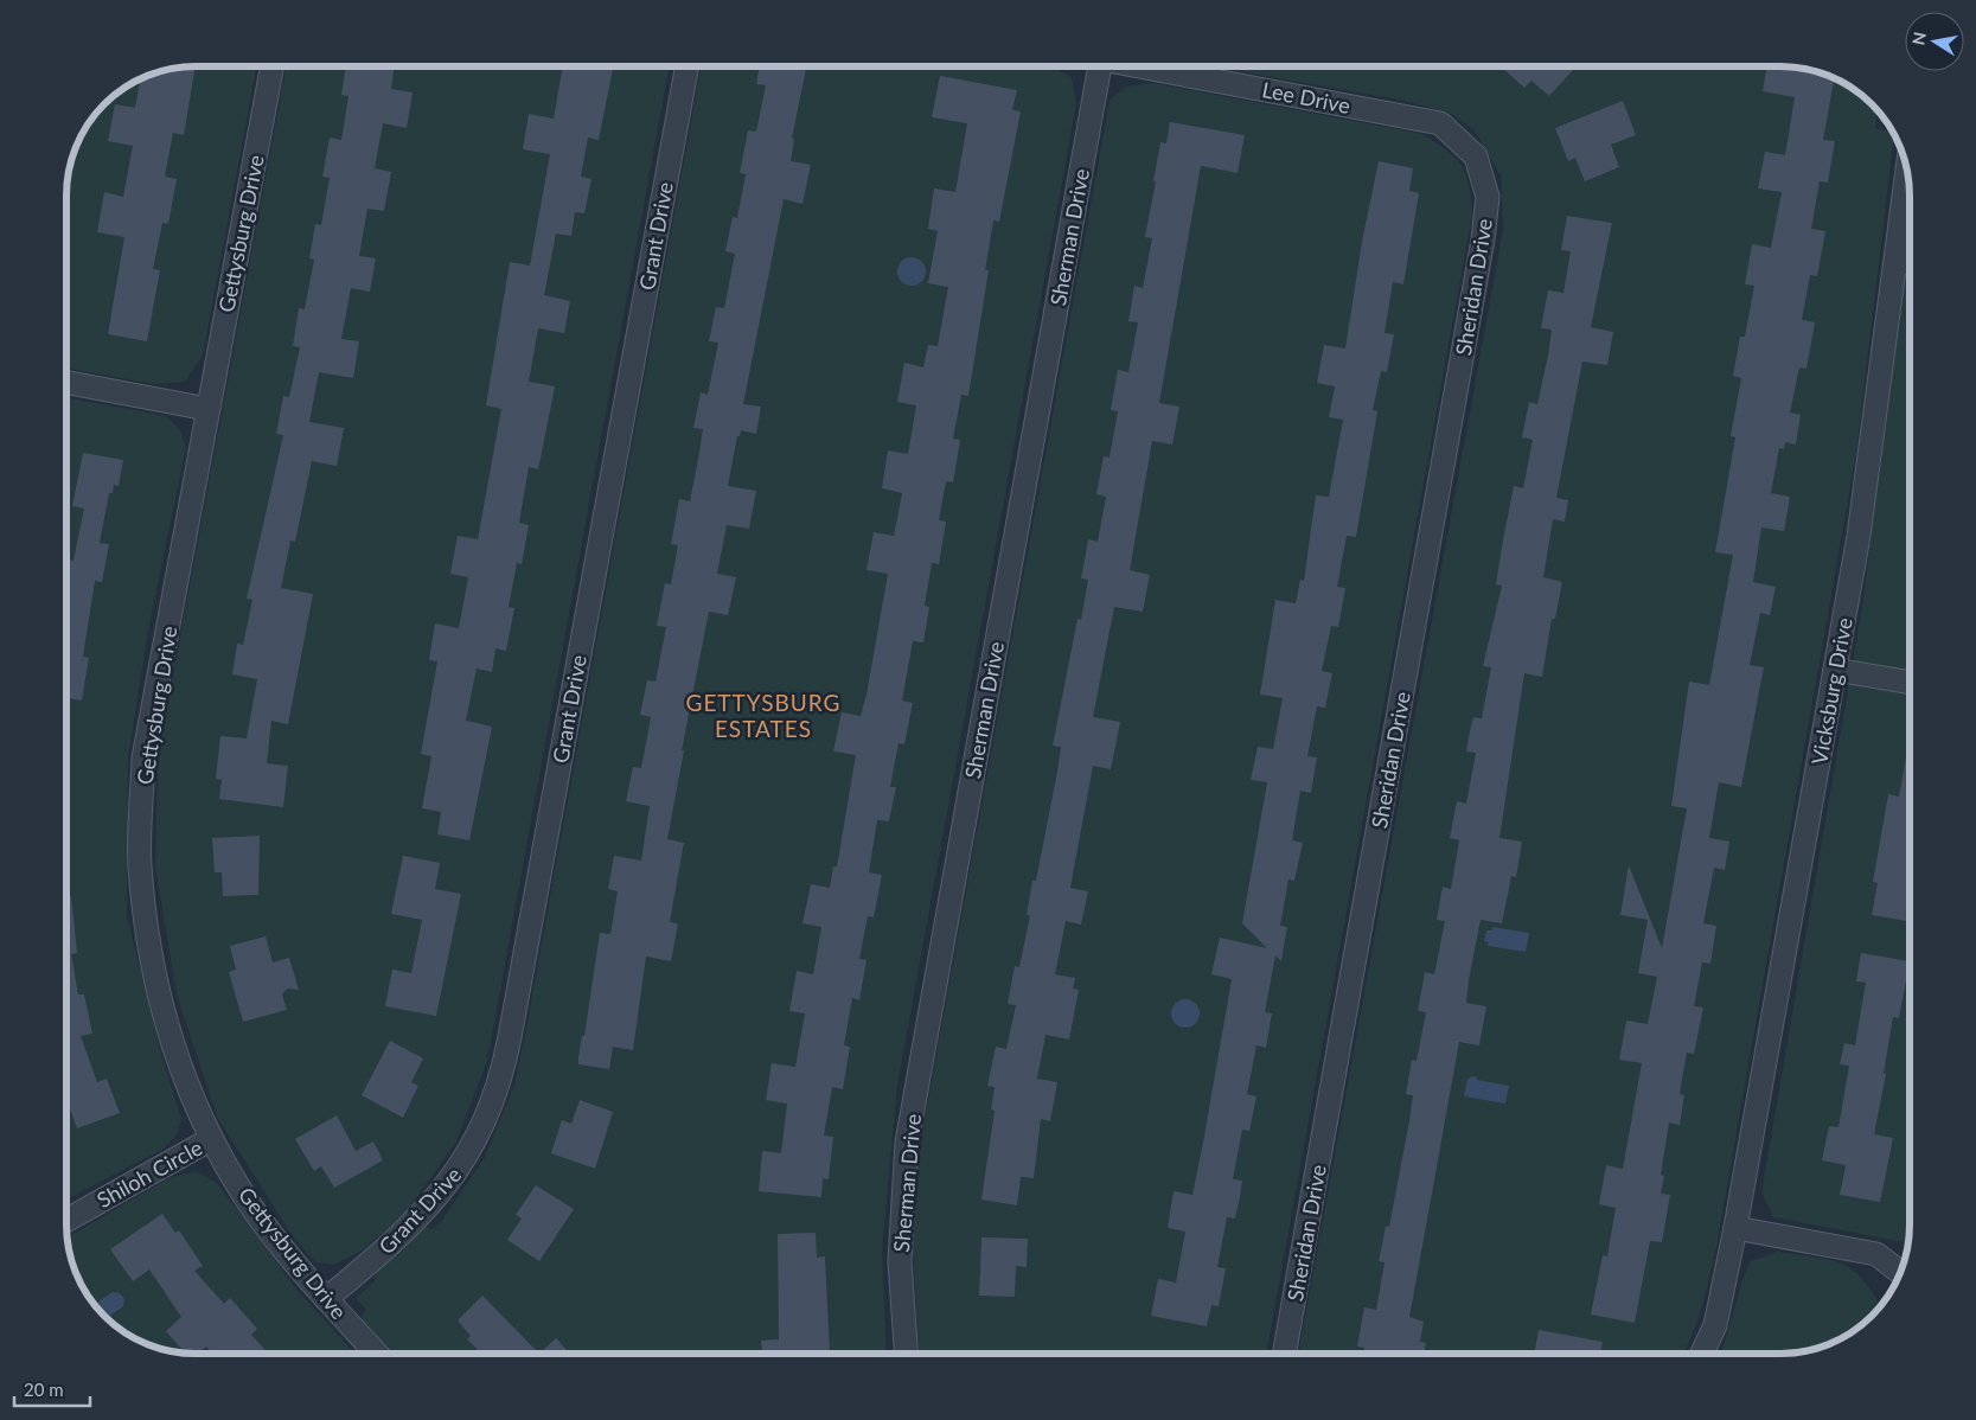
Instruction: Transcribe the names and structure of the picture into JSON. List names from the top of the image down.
{
  "streets": {
    "street": [
      "Lee Drive",
      "Gettysburg Drive",
      "Grant Drive",
      "Sherman Drive",
      "Sheridan Drive",
      "Vicksburg Drive",
      "Shiloh Circle"
    ]
  },
  "crossings": [
    ["Lee Drive", "Sheridan Drive"],
    ["Gettysburg Drive", "Grant Drive"],
    ["Gettysburg Drive", "Shiloh Circle"]
  ],
  "districts": ["GETTYSBURG ESTATES"],
  "scale_bar": "20 m",
  "north": "left"
}
